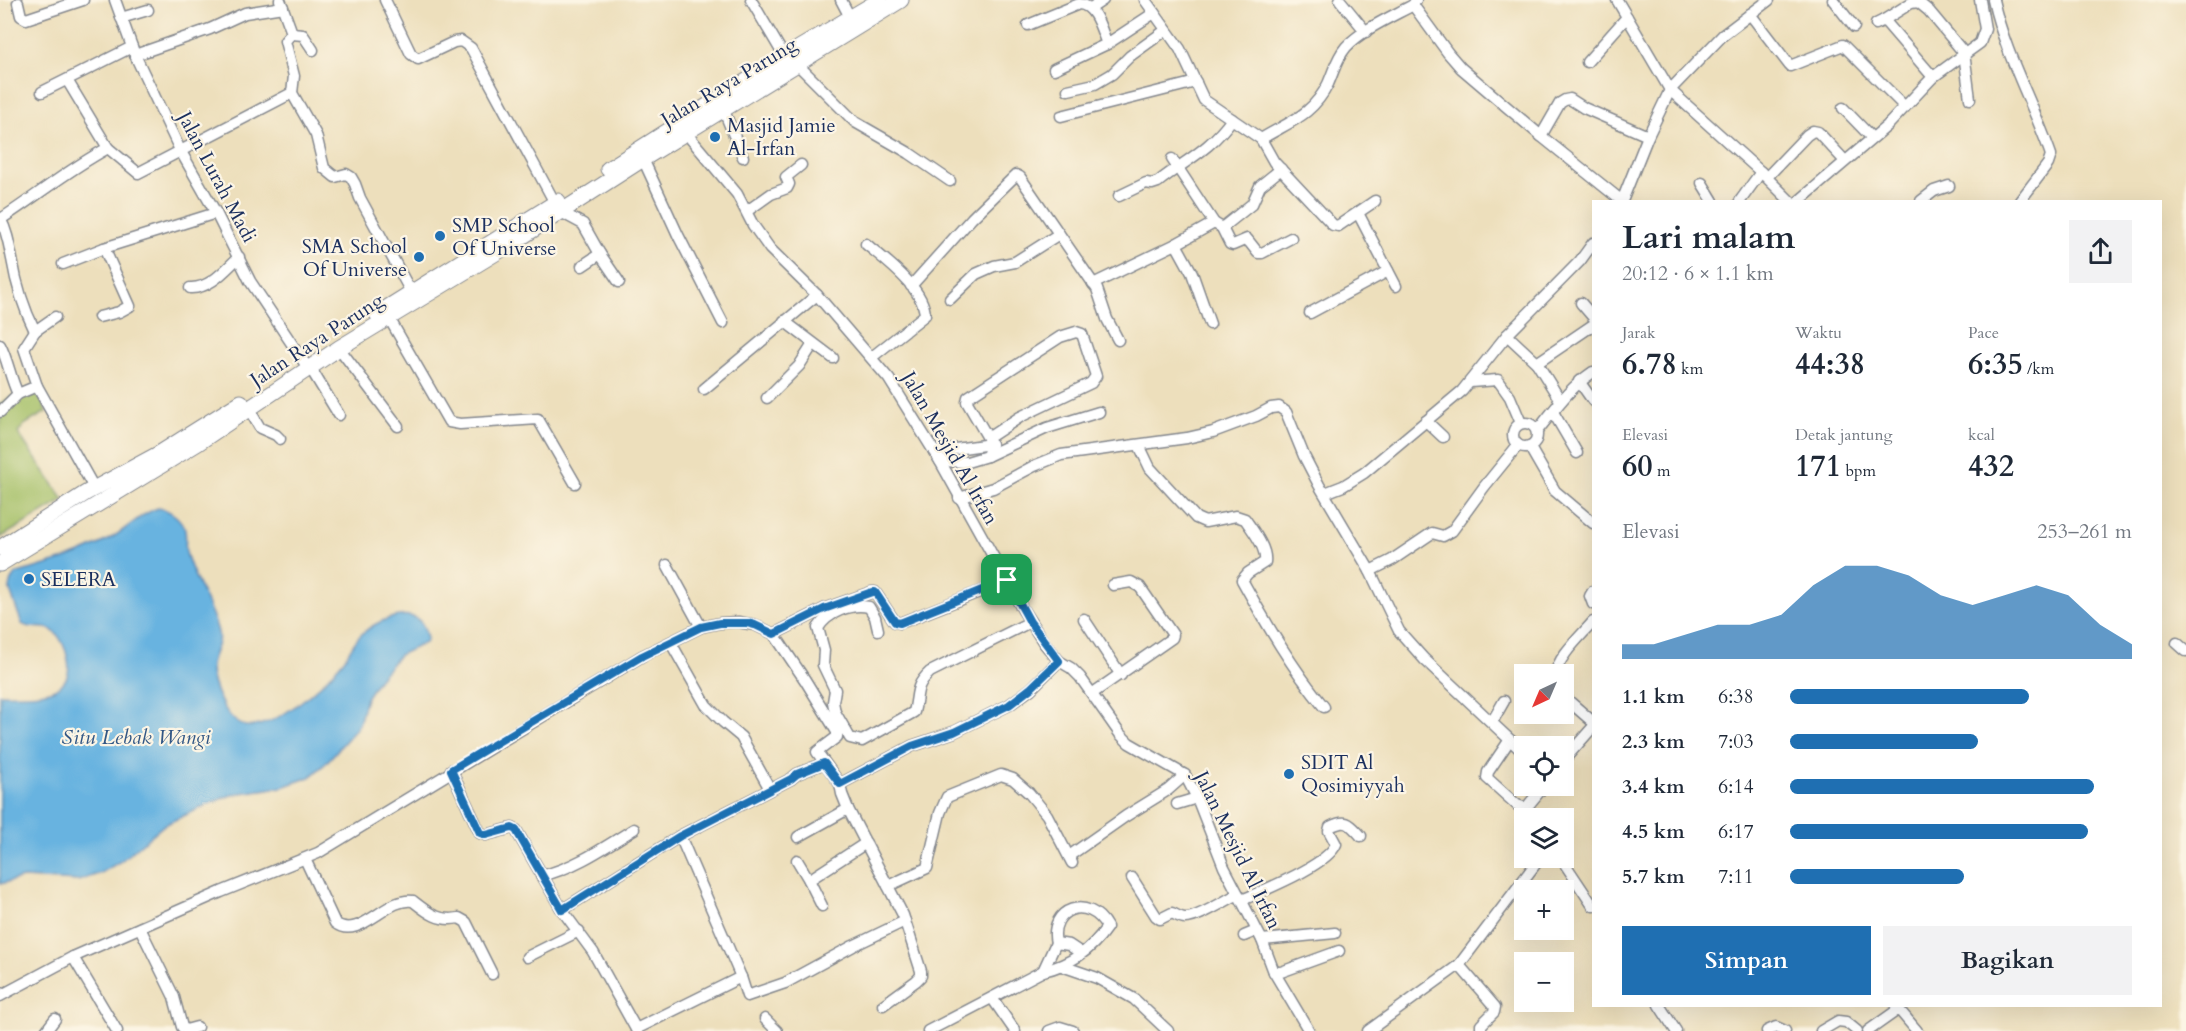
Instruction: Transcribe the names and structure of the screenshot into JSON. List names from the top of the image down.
{
  "streets": {
    "highway": ["Jalan Raya Parung"],
    "street": ["Jalan Lurah Madi", "Jalan Mesjid Al Irfan"]
  },
  "crossings": [
    ["Jalan Raya Parung", "Jalan Lurah Madi"],
    ["Jalan Raya Parung", "Jalan Mesjid Al Irfan"]
  ],
  "water": ["Situ Lebak Wangi"],
  "places": [
    "Masjid Jamie Al-Irfan",
    "SMP School Of Universe",
    "SMA School Of Universe",
    "SELERA",
    "SDIT Al Qosimiyyah"
  ],
  "north": "bottom left",
  "page": {
    "heading": ["Lari malam", "20:12 · 6 × 1.1 km"],
    "stats": [
      ["Jarak", "6.78 km"],
      ["Waktu", "44:38"],
      ["Pace", "6:35 /km"],
      ["Elevasi", "60 m"],
      ["Detak jantung", "171 bpm"],
      ["kcal", "432"]
    ],
    "chart": ["Elevasi", "253–261 m"],
    "map_buttons": ["+", "−"],
    "list": [
      {
        "name": "1.1 km",
        "note": "6:38"
      },
      {
        "name": "2.3 km",
        "note": "7:03"
      },
      {
        "name": "3.4 km",
        "note": "6:14"
      },
      {
        "name": "4.5 km",
        "note": "6:17"
      },
      {
        "name": "5.7 km",
        "note": "7:11"
      }
    ],
    "buttons": ["Simpan", "Bagikan"]
  }
}
